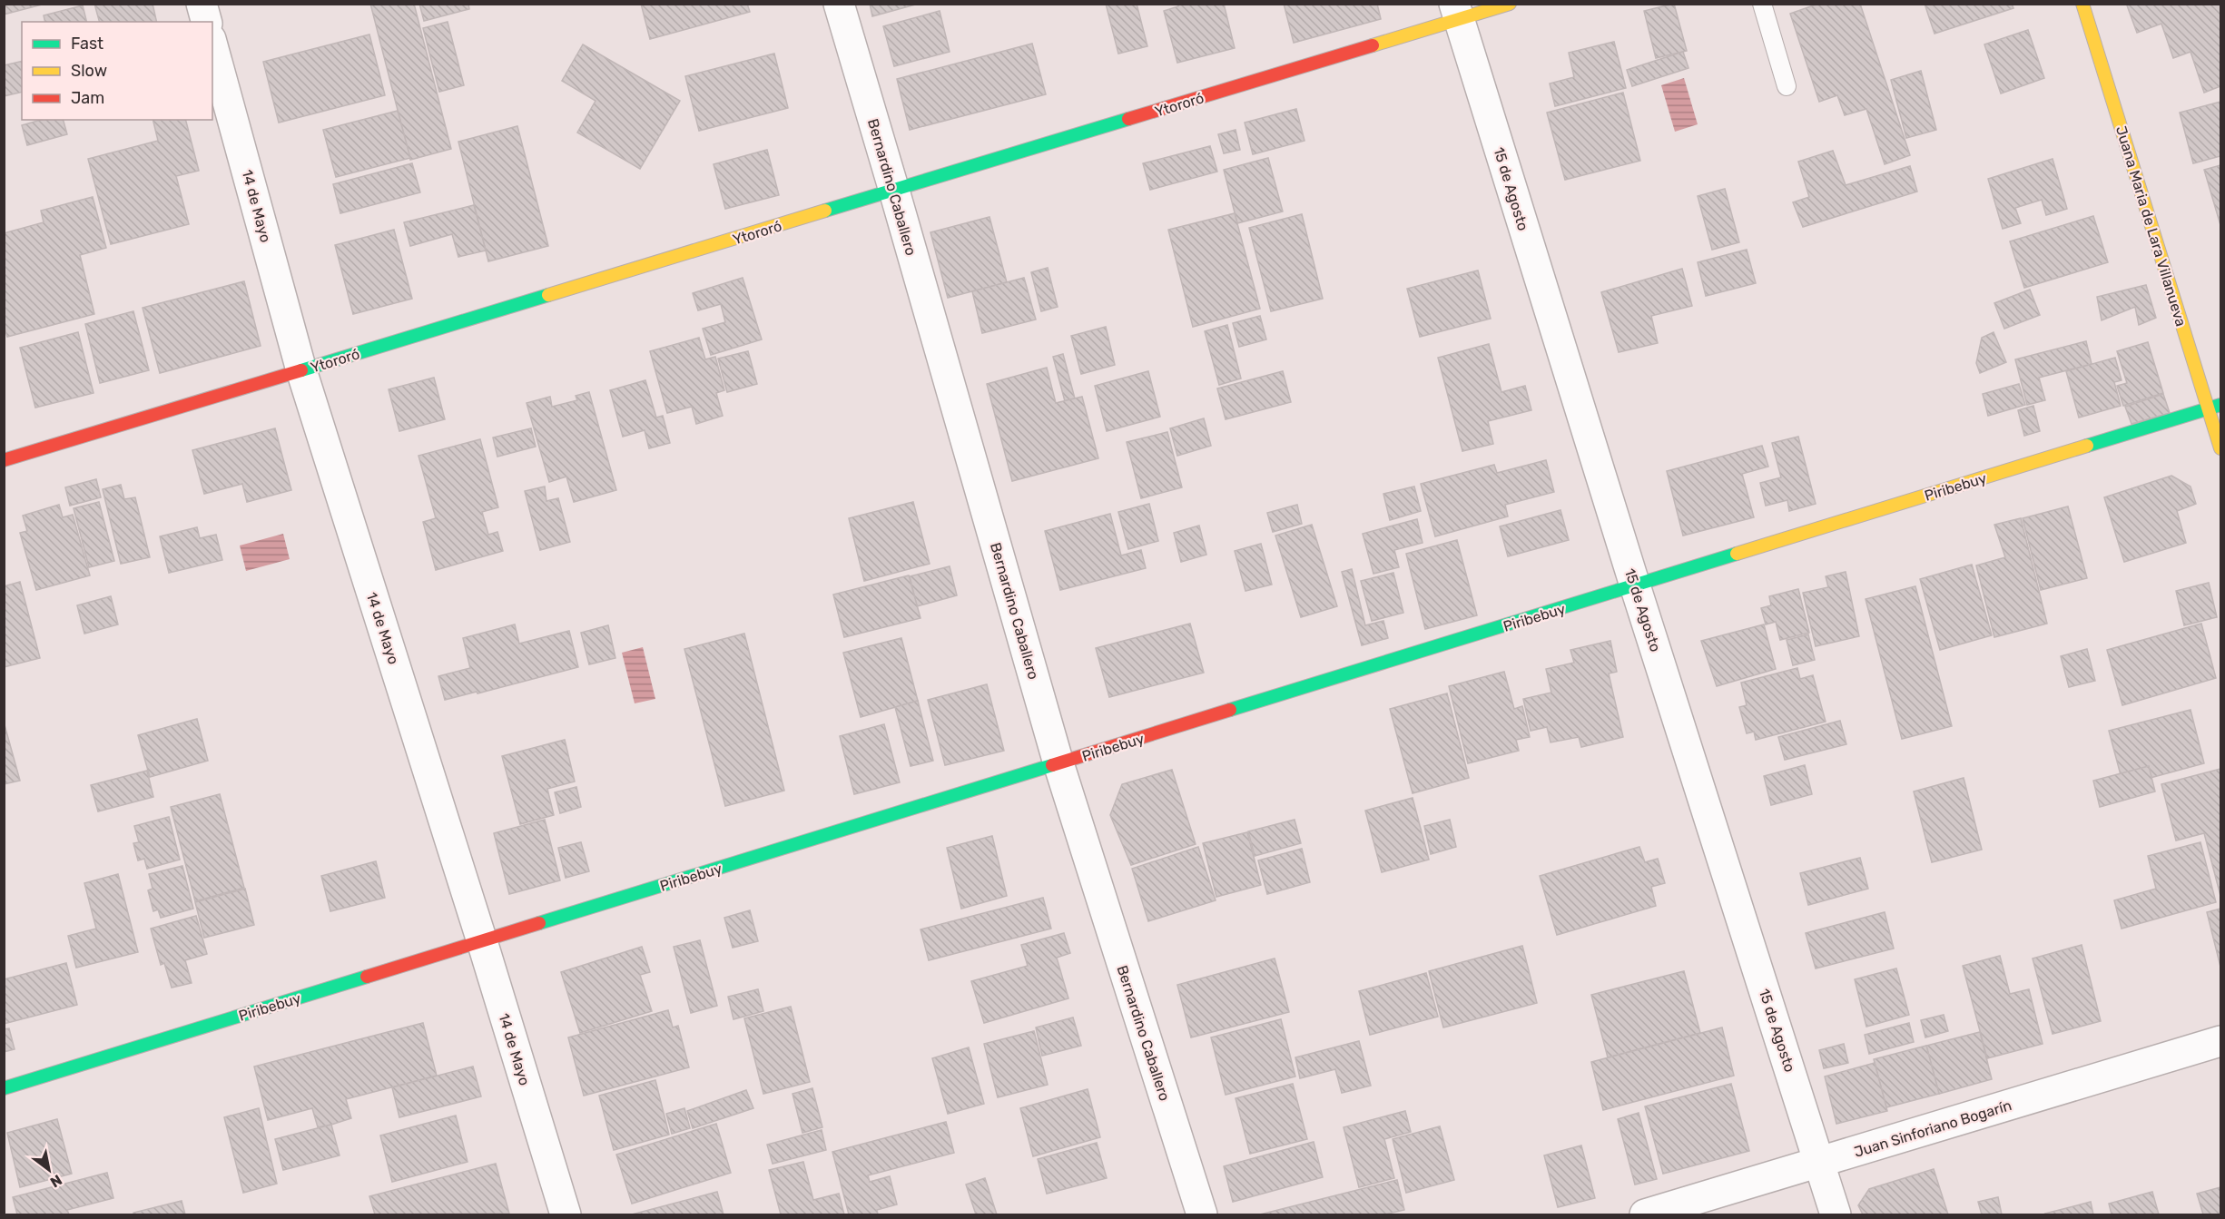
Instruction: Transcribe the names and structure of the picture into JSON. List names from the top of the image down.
{
  "streets": {
    "street": [
      "Ytororó",
      "Bernardino Caballero",
      "15 de Agosto",
      "14 de Mayo",
      "Juana Maria de Lara Villanueva",
      "Piribebuy",
      "Juan Sinforiano Bogarín"
    ]
  },
  "crossings": [
    ["Ytororó", "Bernardino Caballero"],
    ["Ytororó", "15 de Agosto"],
    ["Ytororó", "14 de Mayo"],
    ["Bernardino Caballero", "Piribebuy"],
    ["15 de Agosto", "Piribebuy"],
    ["15 de Agosto", "Juan Sinforiano Bogarín"],
    ["14 de Mayo", "Piribebuy"],
    ["Juana Maria de Lara Villanueva", "Piribebuy"]
  ],
  "legend": ["Fast", "Slow", "Jam"],
  "north": "bottom right"
}
